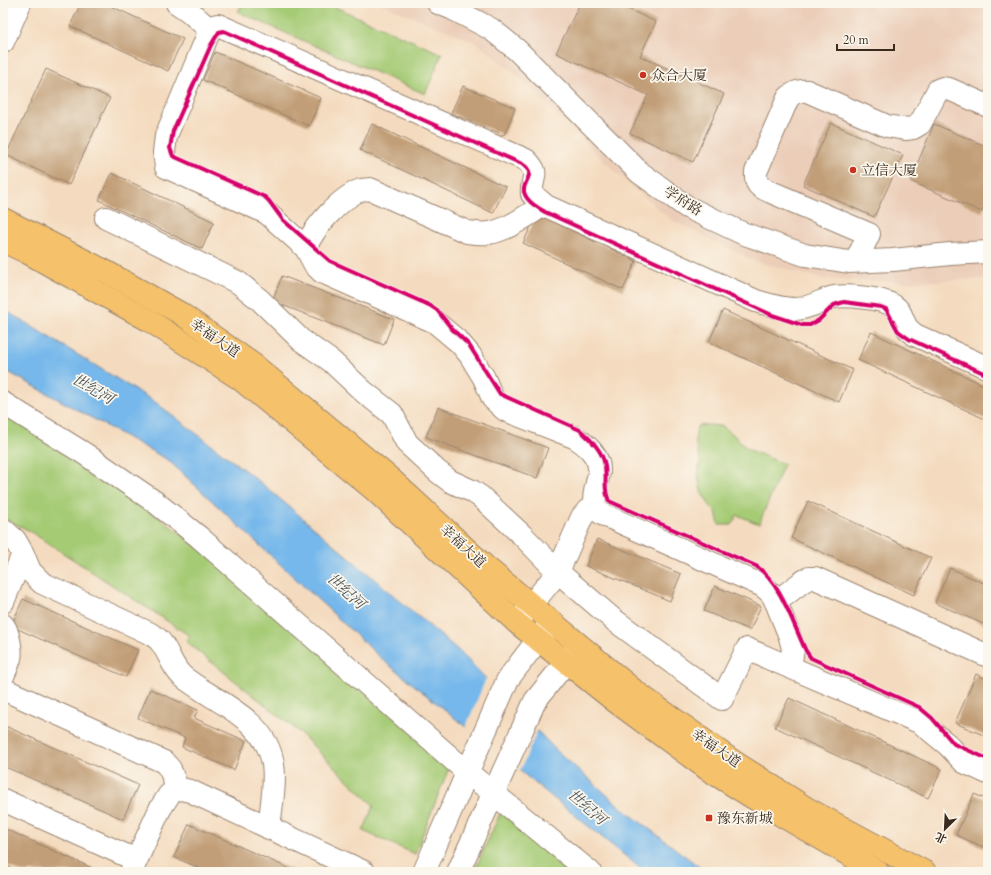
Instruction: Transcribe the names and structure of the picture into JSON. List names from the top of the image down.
{
  "streets": {
    "main road": ["幸福大道"],
    "street": ["学府路"]
  },
  "water": ["世纪河"],
  "places": {
    "other": ["众合大厦", "立信大厦"],
    "transit": ["豫东新城"]
  },
  "scale_bar": "20 m",
  "north": "bottom left"
}
